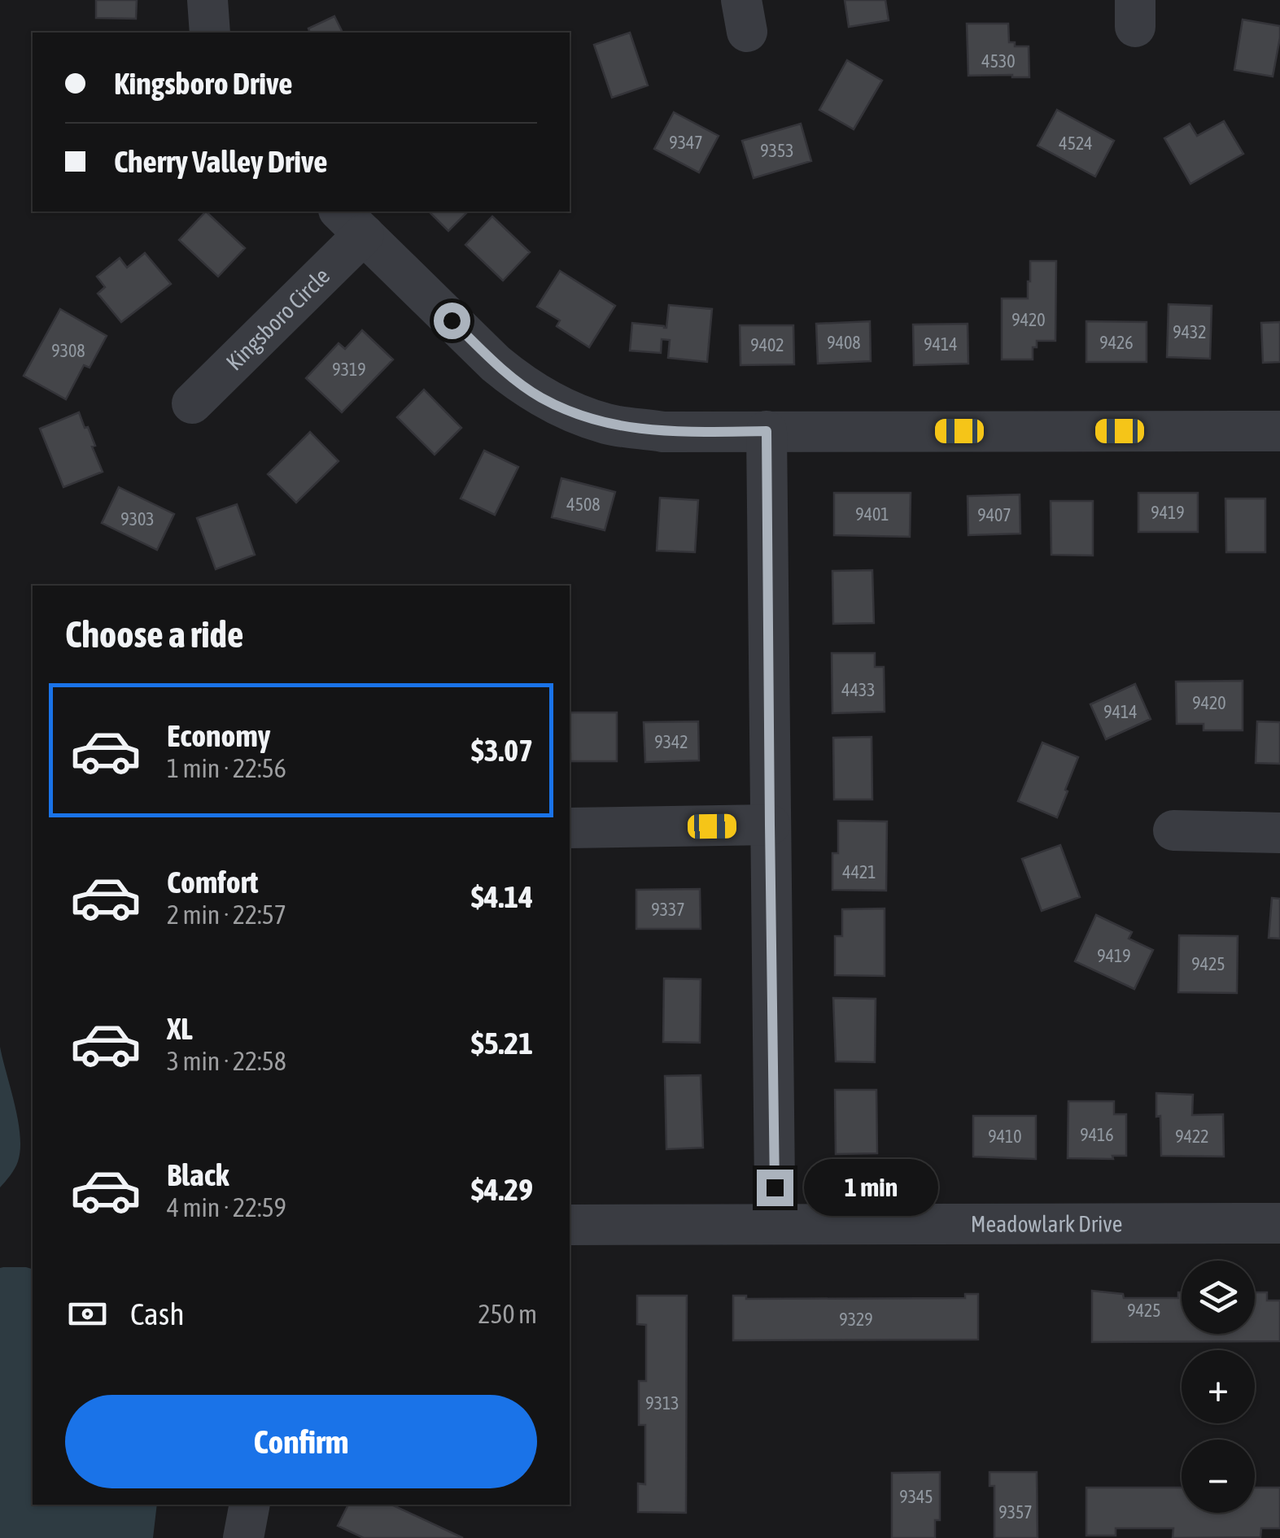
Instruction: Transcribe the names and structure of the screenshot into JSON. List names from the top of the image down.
{
  "streets": {
    "street": ["Kingsboro Circle", "Meadowlark Drive"]
  },
  "house_numbers": [
    "4530",
    "9347",
    "4524",
    "9353",
    "9420",
    "9432",
    "9408",
    "9426",
    "9414",
    "9402",
    "9308",
    "9319",
    "4508",
    "9419",
    "9401",
    "9407",
    "9303",
    "4433",
    "9420",
    "9414",
    "9342",
    "4421",
    "9337",
    "9419",
    "9425",
    "9416",
    "9410",
    "9422",
    "9425",
    "9329",
    "9313",
    "9345",
    "9357"
  ],
  "page": {
    "banner": ["Kingsboro Drive", "Cherry Valley Drive"],
    "heading": "Choose a ride",
    "list": [
      {
        "name": "Economy",
        "note": "1 min · 22:56",
        "value": "$3.07"
      },
      {
        "name": "Comfort",
        "note": "2 min · 22:57",
        "value": "$4.14"
      },
      {
        "name": "XL",
        "note": "3 min · 22:58",
        "value": "$5.21"
      },
      {
        "name": "Black",
        "note": "4 min · 22:59",
        "value": "$4.29"
      }
    ],
    "bubble": "1 min",
    "map_buttons": ["+", "−"],
    "pay": ["Cash", "250 m"],
    "buttons": "Confirm"
  }
}
